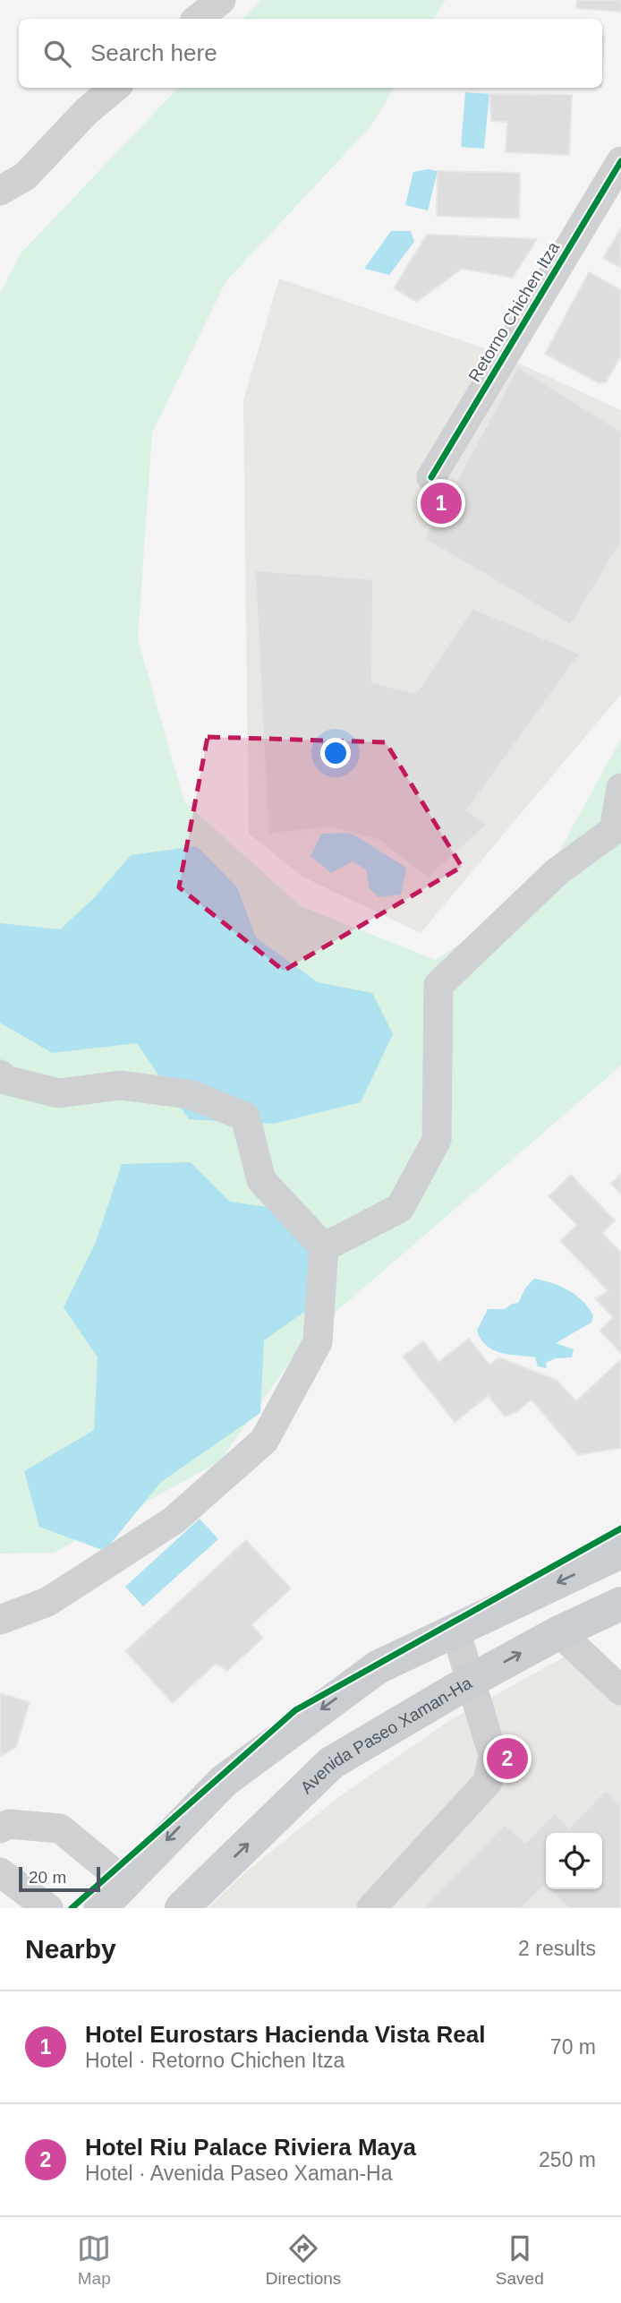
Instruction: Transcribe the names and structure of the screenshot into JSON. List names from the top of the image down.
{
  "streets": {
    "main road": ["Avenida Paseo Xaman-Ha"],
    "street": ["Retorno Chichen Itza"]
  },
  "scale_bar": "20 m",
  "page": {
    "search": "Search here",
    "pins": ["1", "2"],
    "scale": "20 m",
    "heading": ["Nearby", "2 results"],
    "list": [
      {
        "mark": "1",
        "name": "Hotel Eurostars Hacienda Vista Real",
        "note": "Hotel · Retorno Chichen Itza",
        "value": "70 m"
      },
      {
        "mark": "2",
        "name": "Hotel Riu Palace Riviera Maya",
        "note": "Hotel · Avenida Paseo Xaman-Ha",
        "value": "250 m"
      }
    ],
    "nav": ["Map", "Directions", "Saved"]
  }
}
